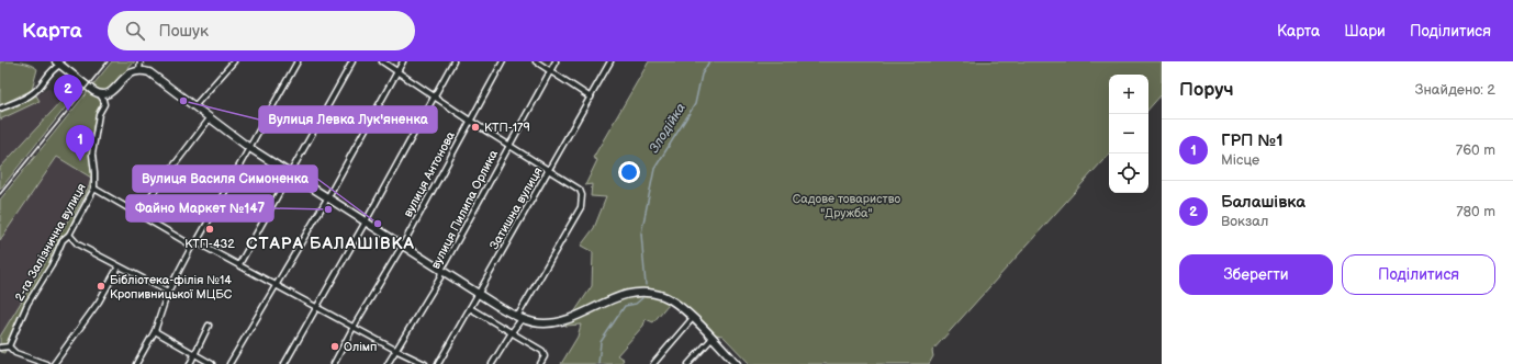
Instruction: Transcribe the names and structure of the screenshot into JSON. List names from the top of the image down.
{
  "streets": {
    "street": [
      "вулиця Антонова",
      "Затишна вулиця",
      "вулиця Пилипа Орлика",
      "2-га Залізнична вулиця"
    ]
  },
  "districts": ["СТАРА БАЛАШІВКА"],
  "water": ["Злодійка"],
  "parks": ["Садове товариство \"Дружба\""],
  "places": [
    "Вулиця Левка Лук'яненка",
    "КТП-179",
    "Файно Маркет №147",
    "Вулиця Василя Симоненка",
    "КТП-432",
    "Бібліотека-філія №14 Кропивницької МЦБС",
    "Олімп"
  ],
  "page": {
    "header": "Карта",
    "search": "Пошук",
    "nav": ["Карта", "Шари", "Поділитися"],
    "heading": ["Поруч", "Знайдено: 2"],
    "map_buttons": ["+", "−"],
    "pins": ["2", "1"],
    "list": [
      {
        "mark": "1",
        "name": "ГРП №1",
        "note": "Місце",
        "value": "760 m"
      },
      {
        "mark": "2",
        "name": "Балашівка",
        "note": "Вокзал",
        "value": "780 m"
      }
    ],
    "buttons": ["Зберегти", "Поділитися"]
  }
}
